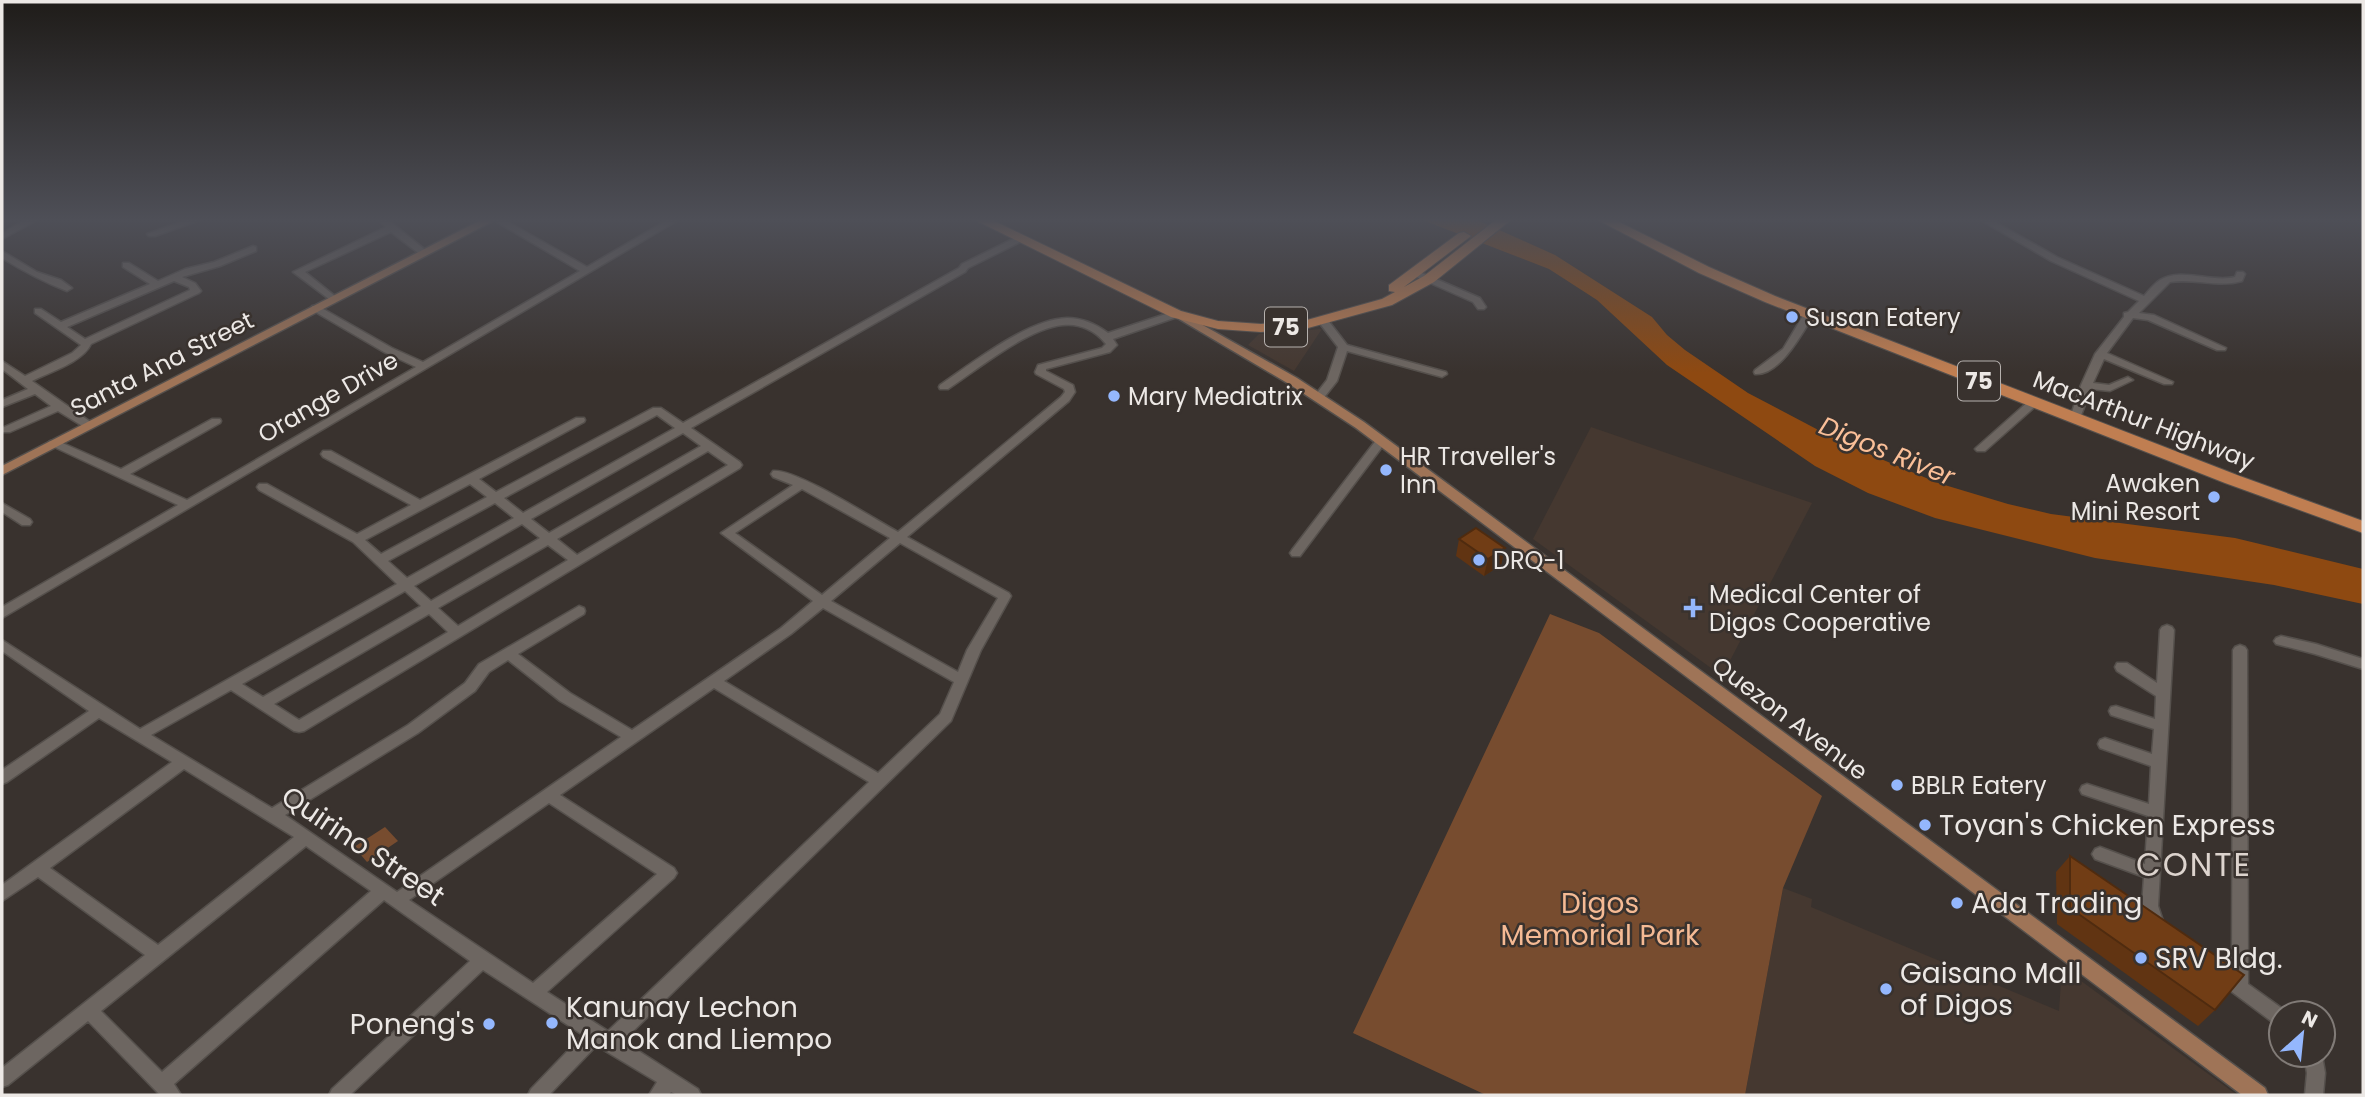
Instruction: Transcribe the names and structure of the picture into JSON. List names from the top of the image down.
{
  "streets": {
    "highway": ["75", "MacArthur Highway"],
    "main road": ["Santa Ana Street", "Quezon Avenue"],
    "street": ["Orange Drive", "Quirino Street"]
  },
  "crossings": [
    ["75", "Quezon Avenue"]
  ],
  "districts": ["CONTE"],
  "water": ["Digos River"],
  "parks": ["Digos Memorial Park"],
  "places": {
    "other": [
      "Susan Eatery",
      "Mary Mediatrix",
      "HR Traveller's Inn",
      "Awaken Mini Resort",
      "DRQ-1",
      "BBLR Eatery",
      "Toyan's Chicken Express",
      "Ada Trading",
      "SRV Bldg.",
      "Gaisano Mall of Digos",
      "Kanunay Lechon Manok and Liempo",
      "Poneng's"
    ],
    "health": ["Medical Center of Digos Cooperative"]
  },
  "north": "top right"
}
